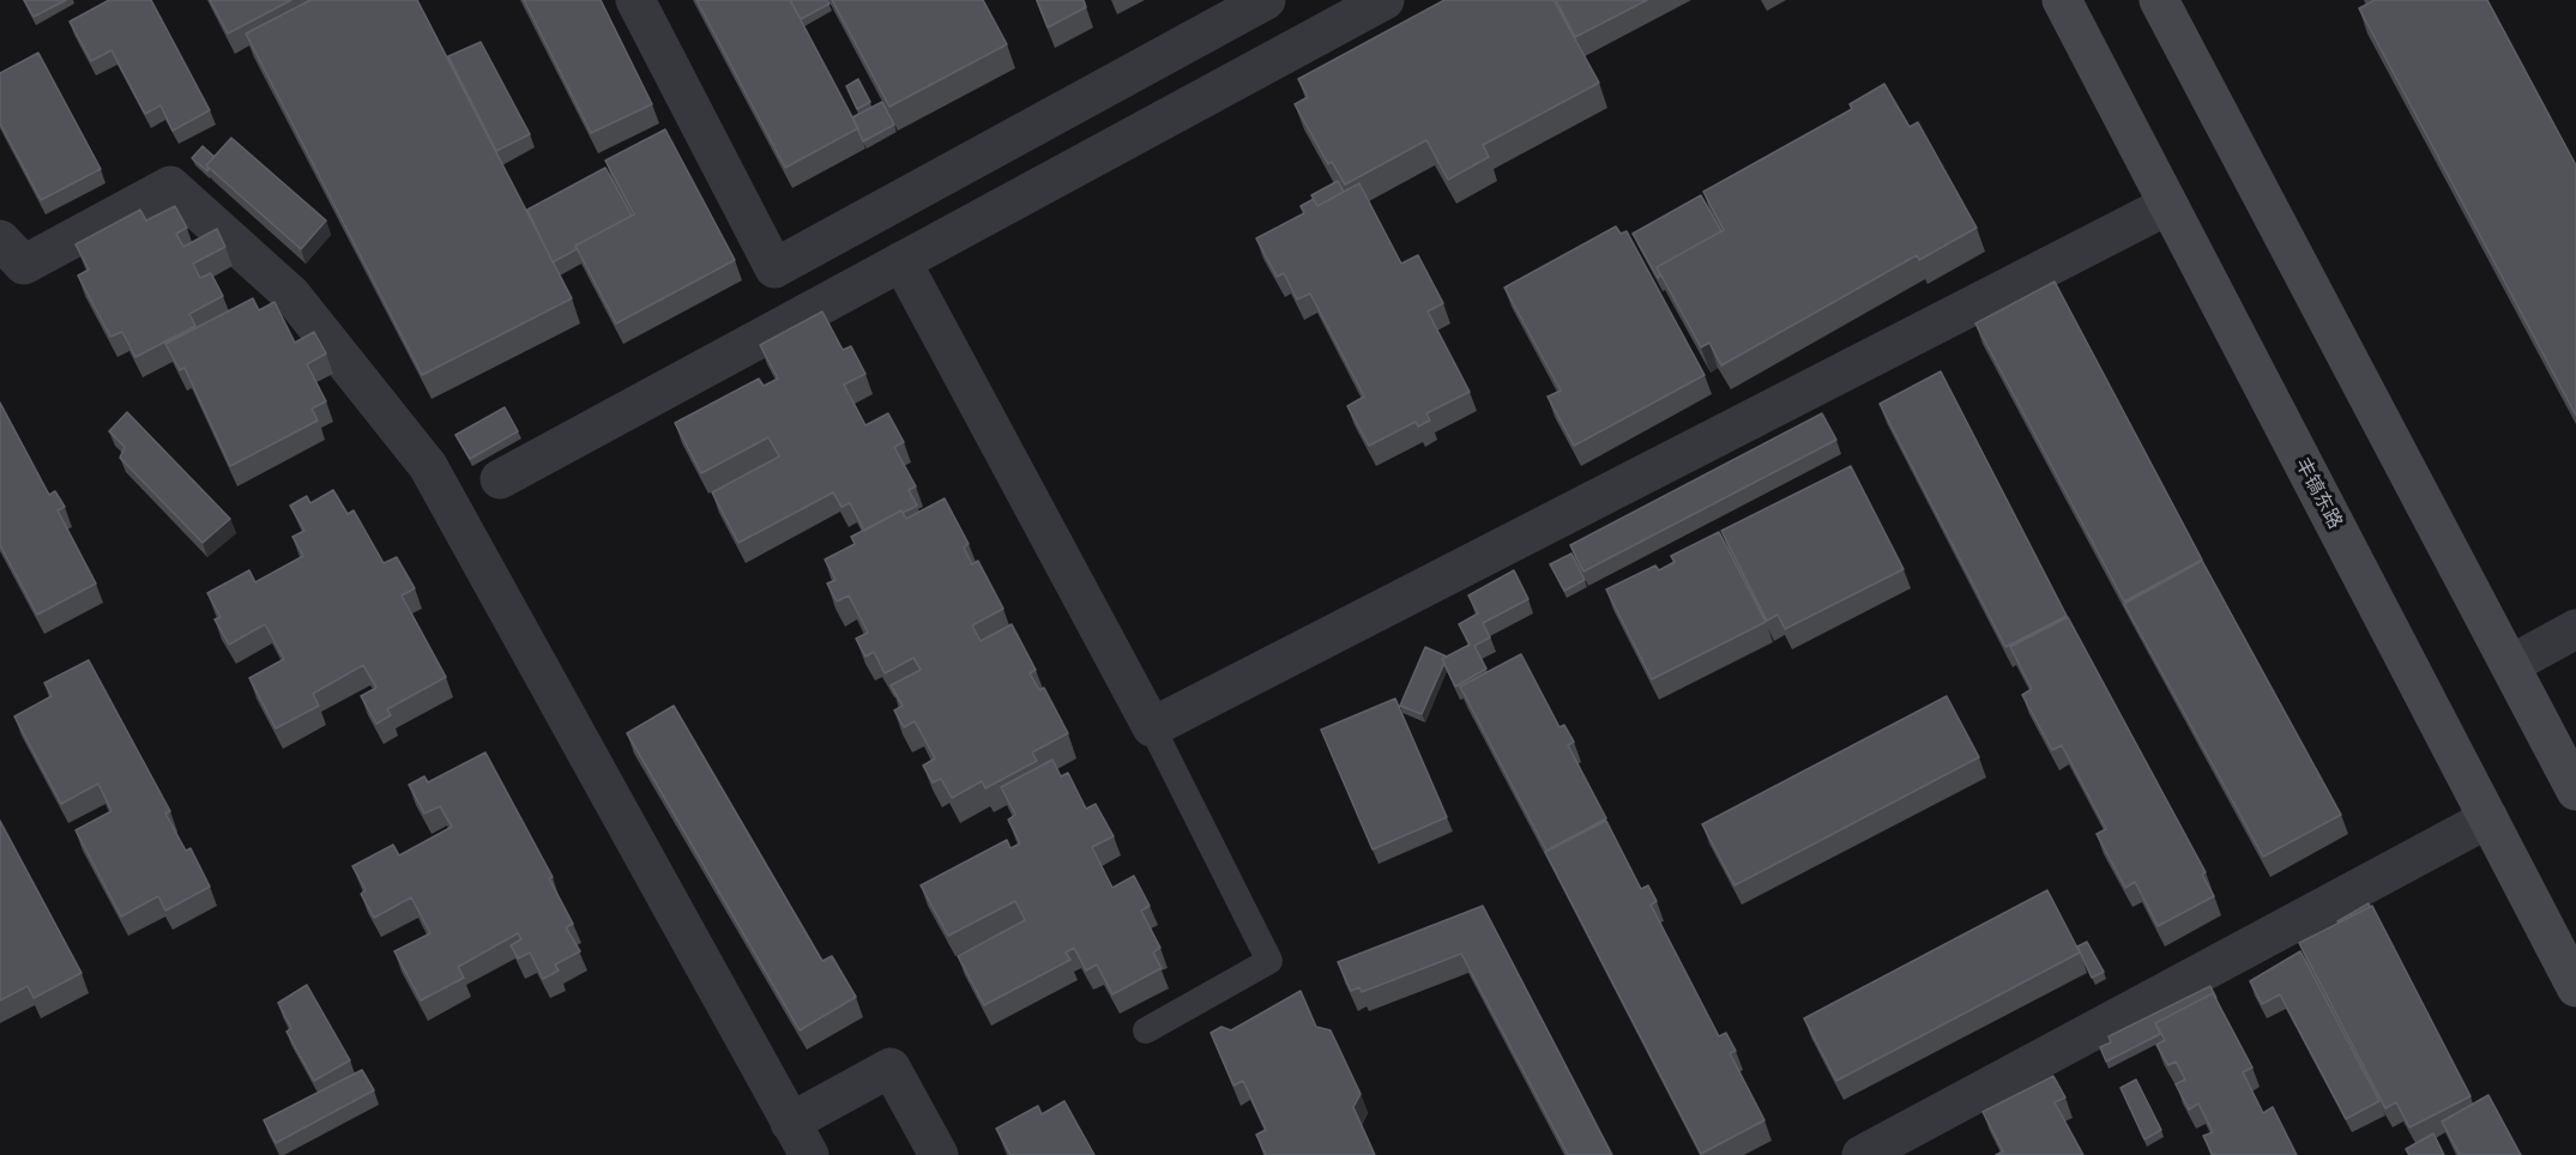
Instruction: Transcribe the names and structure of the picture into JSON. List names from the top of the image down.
{
  "streets": {
    "main road": ["丰镐东路"]
  }
}
